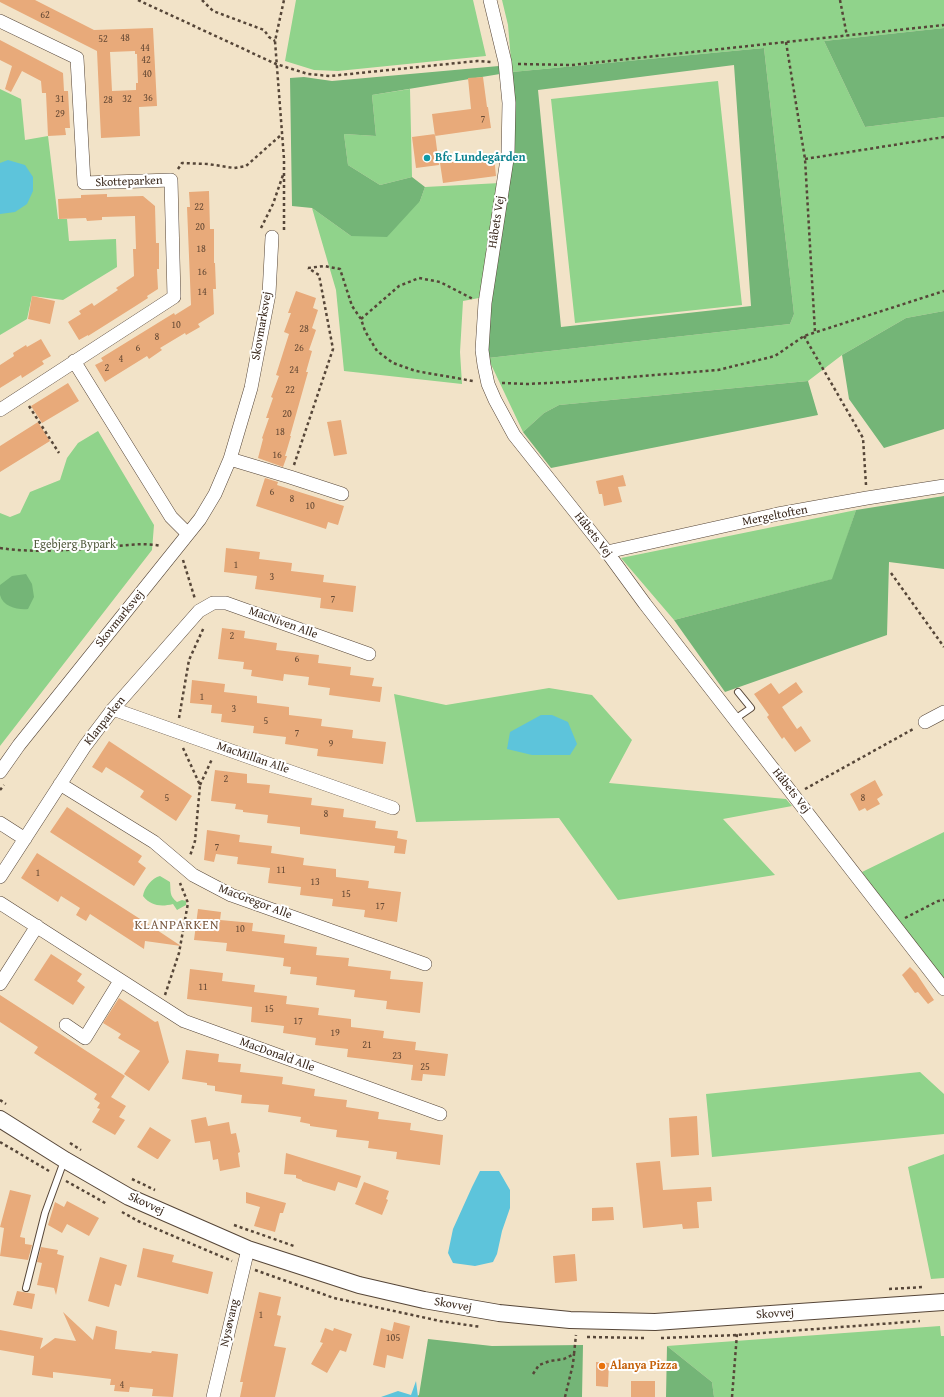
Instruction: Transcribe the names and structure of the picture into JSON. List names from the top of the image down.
{
  "streets": {
    "street": [
      "Skotteparken",
      "Håbets Vej",
      "Skovmarksvej",
      "Mergeltoften",
      "MacNiven Alle",
      "Klanparken",
      "MacMillan Alle",
      "MacGregor Alle",
      "MacDonald Alle",
      "Skovvej",
      "Nysøvang"
    ]
  },
  "crossings": [
    ["Håbets Vej", "Mergeltoften"],
    ["MacNiven Alle", "Klanparken"],
    ["Klanparken", "MacMillan Alle"],
    ["Klanparken", "MacGregor Alle"],
    ["Skovvej", "Nysøvang"]
  ],
  "districts": ["KLANPARKEN"],
  "parks": ["Egebjerg Bypark"],
  "places": ["Bfc Lundegården", "Alanya Pizza"],
  "house_numbers": [
    "62",
    "48",
    "52",
    "44",
    "42",
    "40",
    "36",
    "31",
    "32",
    "28",
    "29",
    "7",
    "22",
    "20",
    "18",
    "16",
    "14",
    "10",
    "28",
    "8",
    "6",
    "26",
    "4",
    "2",
    "24",
    "22",
    "20",
    "18",
    "16",
    "6",
    "8",
    "10",
    "1",
    "3",
    "7",
    "2",
    "6",
    "1",
    "3",
    "5",
    "7",
    "9",
    "2",
    "5",
    "8",
    "8",
    "7",
    "11",
    "1",
    "13",
    "15",
    "17",
    "10",
    "11",
    "15",
    "17",
    "19",
    "21",
    "23",
    "25",
    "1",
    "105",
    "4"
  ]
}
